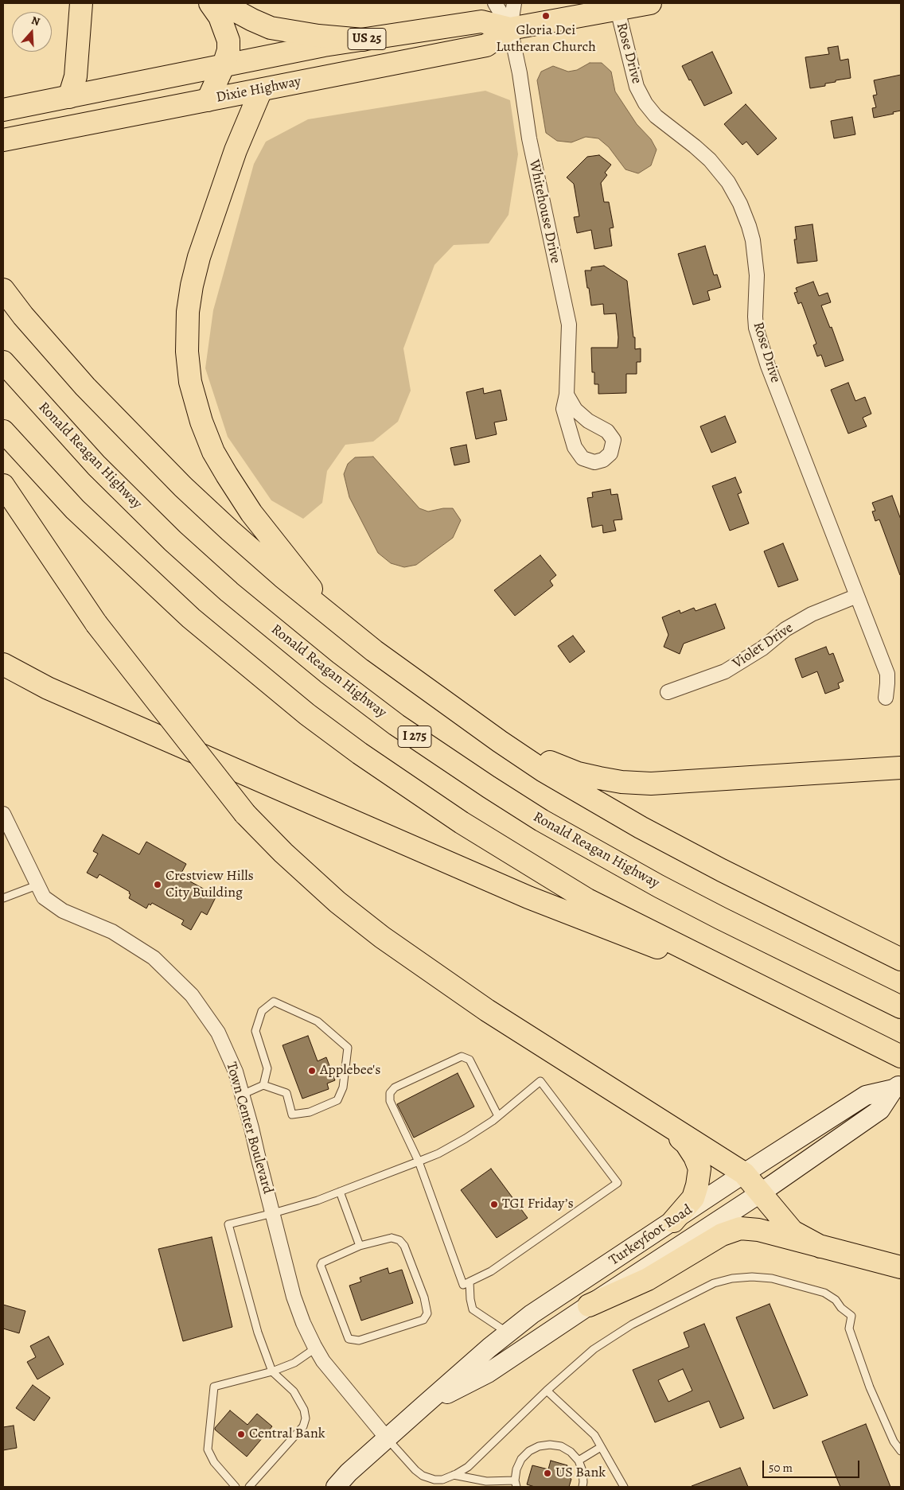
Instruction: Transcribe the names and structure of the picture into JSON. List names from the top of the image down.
{
  "streets": {
    "main road": [
      "US 25",
      "Dixie Highway",
      "Ronald Reagan Highway",
      "I 275",
      "Turkeyfoot Road"
    ],
    "street": [
      "Rose Drive",
      "Whitehouse Drive",
      "Violet Drive",
      "Town Center Boulevard"
    ]
  },
  "crossings": [
    ["Rose Drive", "Dixie Highway"],
    ["Rose Drive", "Violet Drive"],
    ["Dixie Highway", "Whitehouse Drive"],
    ["Town Center Boulevard", "Turkeyfoot Road"]
  ],
  "places": [
    "Gloria Dei Lutheran Church",
    "Crestview Hills City Building",
    "Applebee's",
    "TGI Friday’s",
    "Central Bank",
    "US Bank"
  ],
  "scale_bar": "50 m",
  "north": "top"
}
